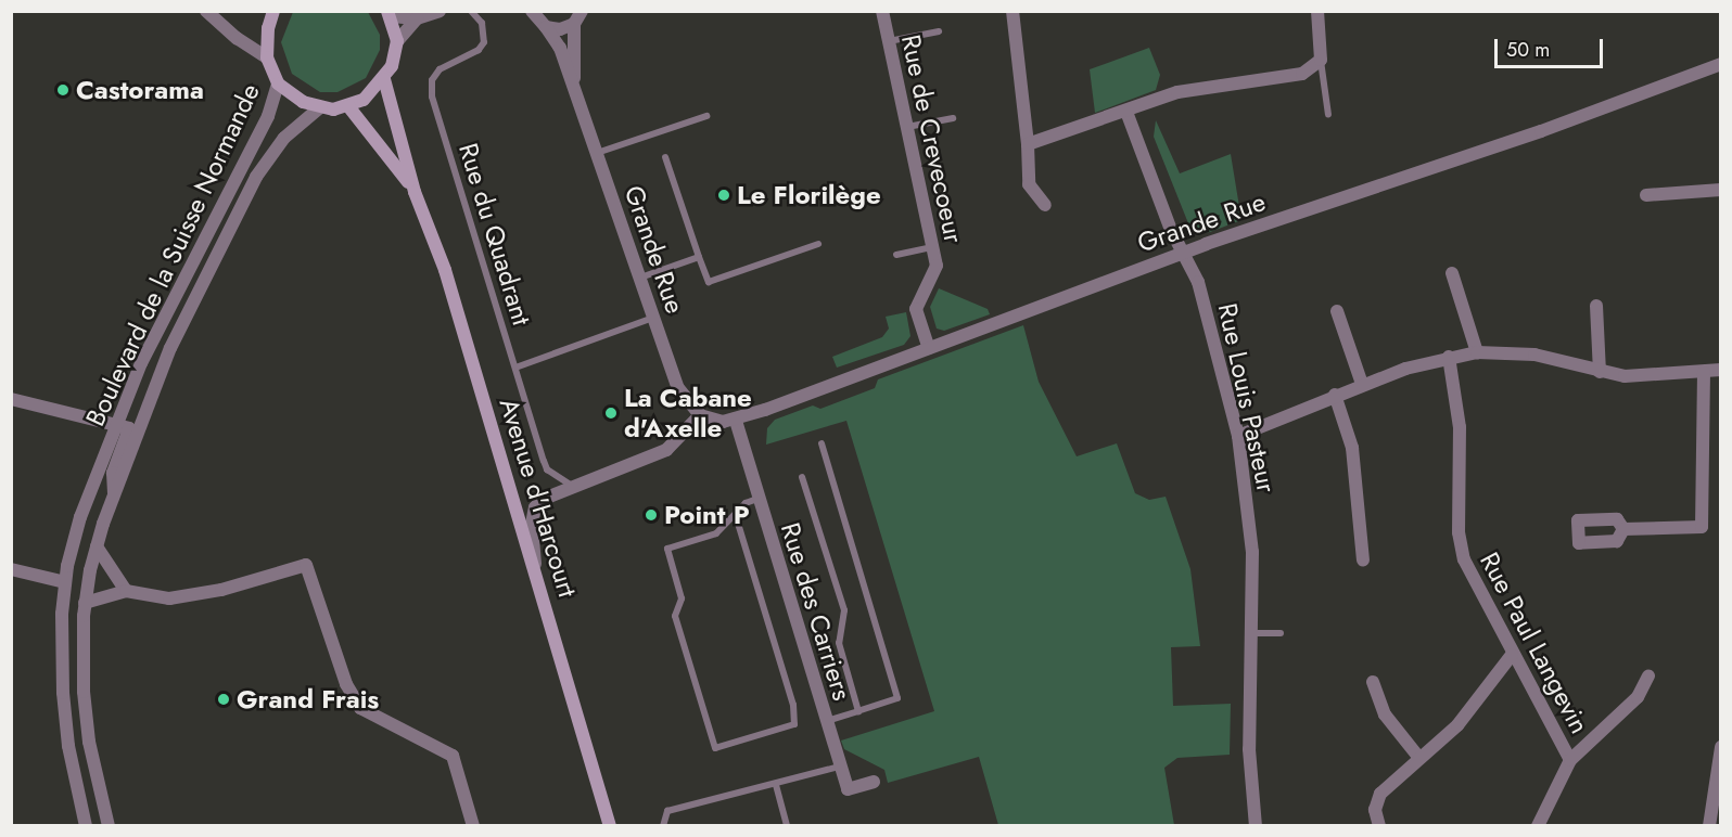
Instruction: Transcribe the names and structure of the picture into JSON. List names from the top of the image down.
{
  "streets": {
    "main road": ["Avenue d'Harcourt"],
    "street": [
      "Rue de Crevecoeur",
      "Grande Rue",
      "Boulevard de la Suisse Normande",
      "Rue Louis Pasteur",
      "Rue des Carriers",
      "Rue Paul Langevin"
    ],
    "lane": ["Rue du Quadrant"]
  },
  "crossings": [
    ["Rue de Crevecoeur", "Grande Rue"],
    ["Grande Rue", "Rue Louis Pasteur"],
    ["Grande Rue", "Rue des Carriers"]
  ],
  "places": [
    "Castorama",
    "Le Florilège",
    "La Cabane d'Axelle",
    "Point P",
    "Grand Frais"
  ],
  "scale_bar": "50 m"
}
